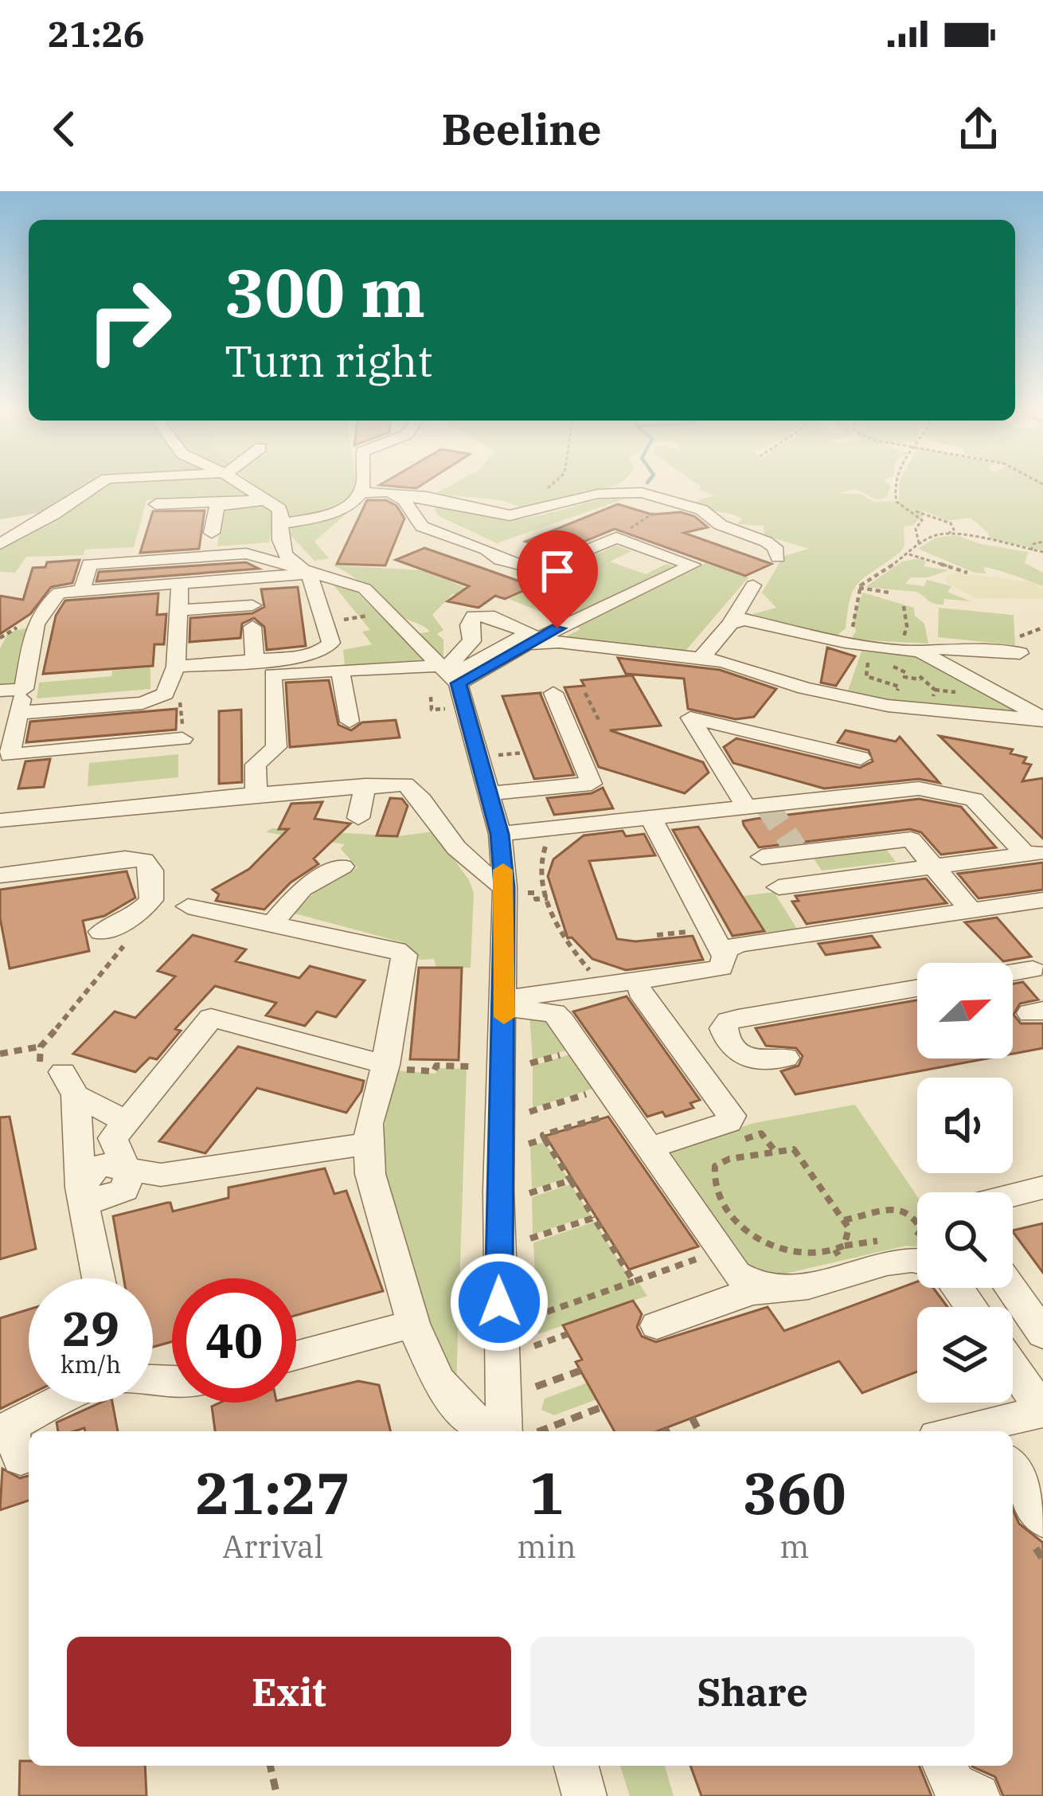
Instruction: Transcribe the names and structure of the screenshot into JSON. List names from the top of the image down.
{
  "north": "top right",
  "page": {
    "status": "21:26",
    "header": "Beeline",
    "turn": ["300 m", "Turn right"],
    "speed": "29 km/h",
    "limit": "40",
    "eta": [
      "21:27",
      "Arrival",
      "1",
      "min",
      "360",
      "m"
    ],
    "buttons": ["Exit", "Share"]
  }
}
